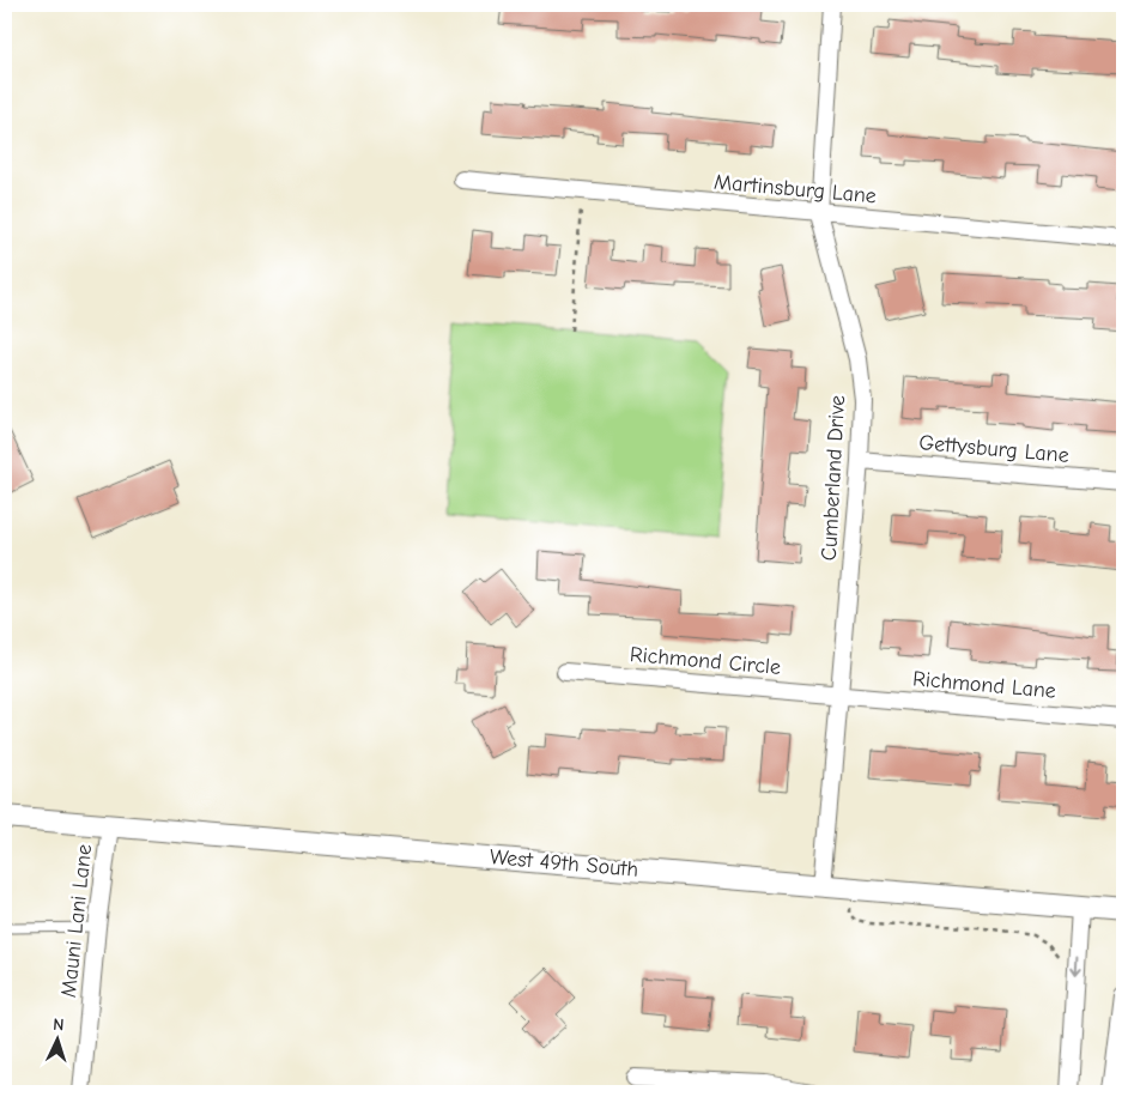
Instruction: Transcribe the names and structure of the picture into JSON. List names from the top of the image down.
{
  "streets": {
    "street": [
      "Martinsburg Lane",
      "Gettysburg Lane",
      "Cumberland Drive",
      "Richmond Circle",
      "Richmond Lane",
      "West 49th South",
      "Mauni Lani Lane"
    ]
  },
  "crossings": [
    ["Martinsburg Lane", "Cumberland Drive"],
    ["Gettysburg Lane", "Cumberland Drive"],
    ["Cumberland Drive", "Richmond Circle"],
    ["Cumberland Drive", "Richmond Lane"],
    ["Cumberland Drive", "West 49th South"],
    ["Richmond Circle", "Richmond Lane"],
    ["West 49th South", "Mauni Lani Lane"]
  ],
  "north": "top"
}
